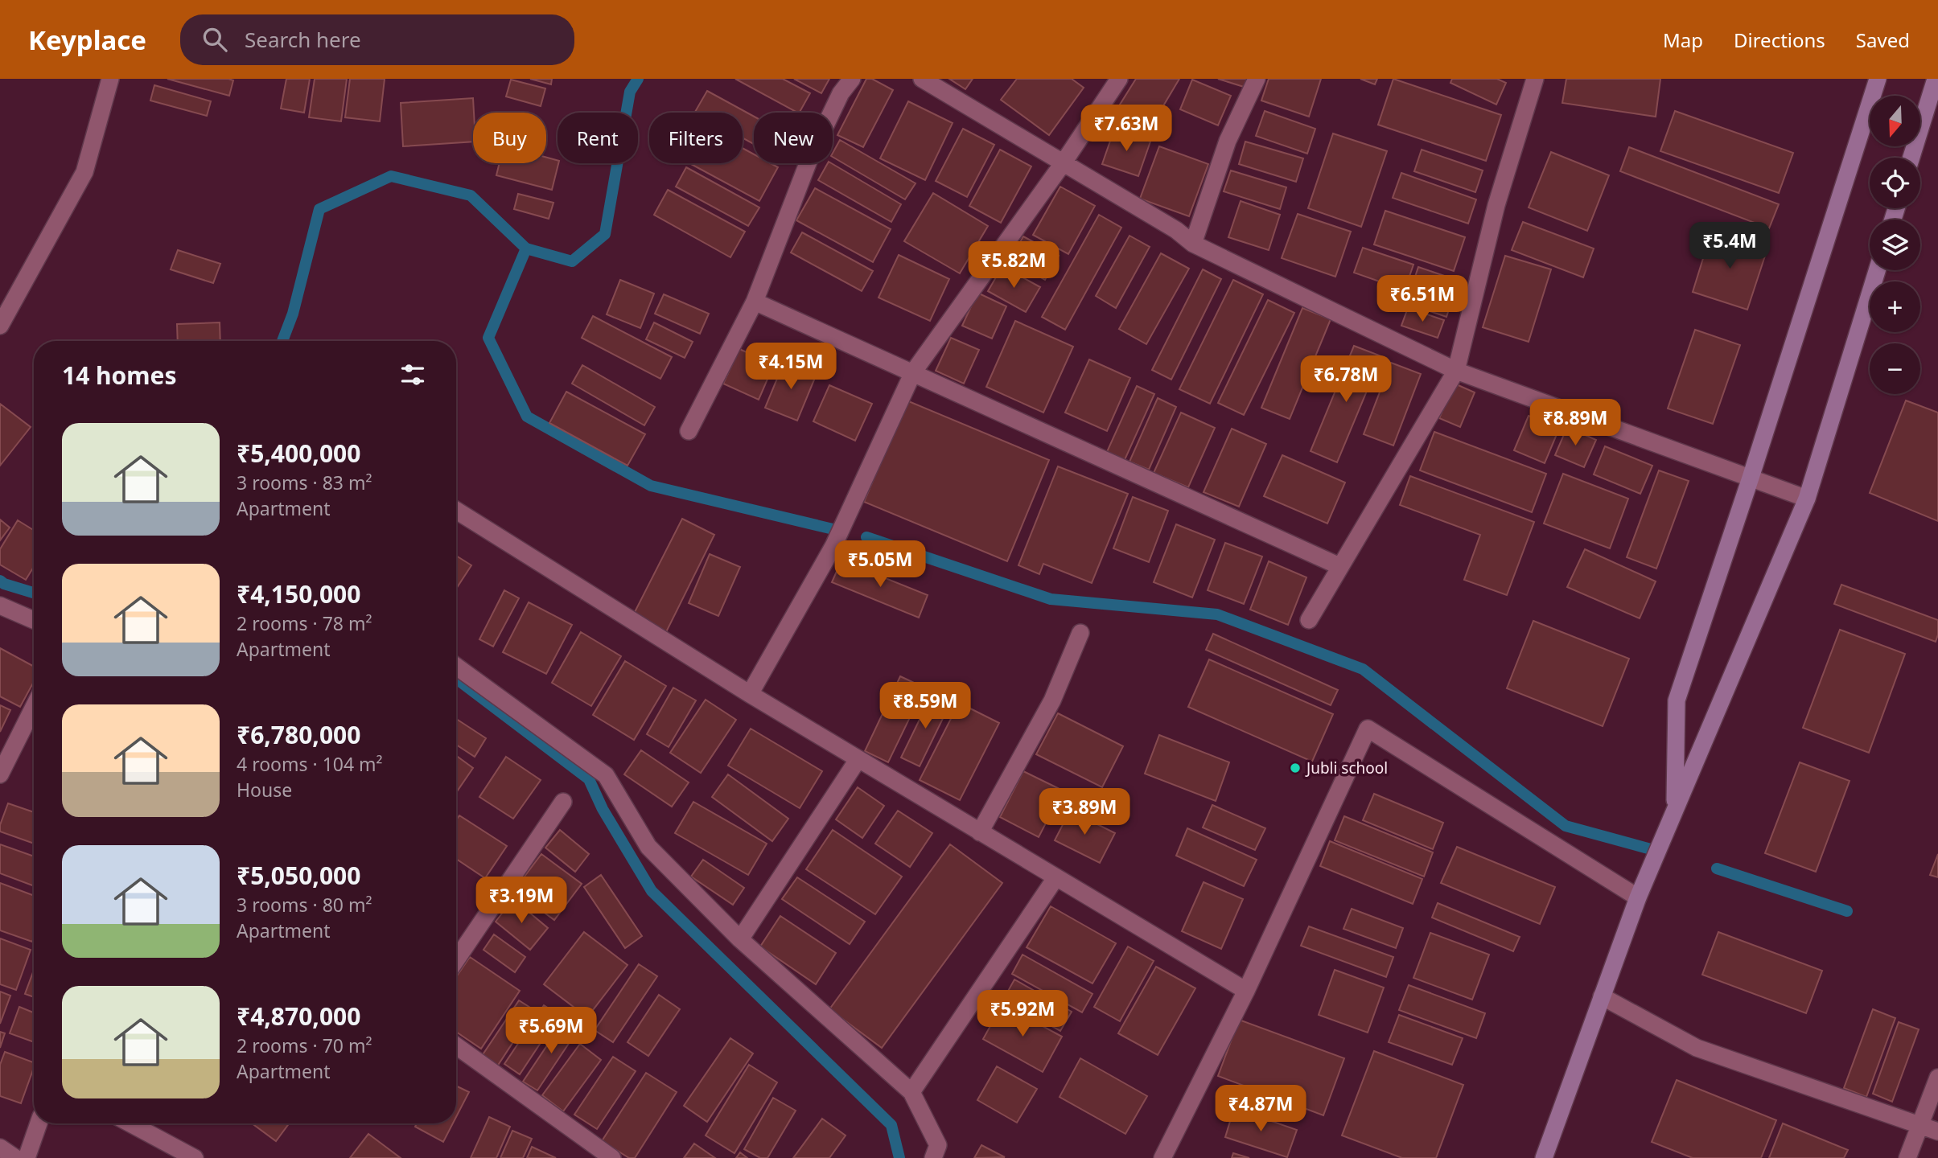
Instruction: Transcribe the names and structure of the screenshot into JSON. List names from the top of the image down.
{
  "places": ["Jubli school"],
  "north": "bottom",
  "page": {
    "header": "Keyplace",
    "search": "Search here",
    "nav": ["Map", "Directions", "Saved"],
    "map_buttons": ["+", "−"],
    "price": [
      "₹7.63M",
      "₹5.4M",
      "₹5.82M",
      "₹6.51M",
      "₹4.15M",
      "₹6.78M",
      "₹8.89M",
      "₹5.05M",
      "₹8.59M",
      "₹3.89M",
      "₹3.19M",
      "₹5.92M",
      "₹5.69M",
      "₹4.87M"
    ],
    "chip": [
      "Buy",
      "Rent",
      "Filters",
      "New"
    ],
    "heading": "14 homes",
    "list": [
      {
        "name": "₹5,400,000",
        "note": "3 rooms · 83 m² · Apartment"
      },
      {
        "name": "₹4,150,000",
        "note": "2 rooms · 78 m² · Apartment"
      },
      {
        "name": "₹6,780,000",
        "note": "4 rooms · 104 m² · House"
      },
      {
        "name": "₹5,050,000",
        "note": "3 rooms · 80 m² · Apartment"
      },
      {
        "name": "₹4,870,000",
        "note": "2 rooms · 70 m² · Apartment"
      }
    ]
  }
}
